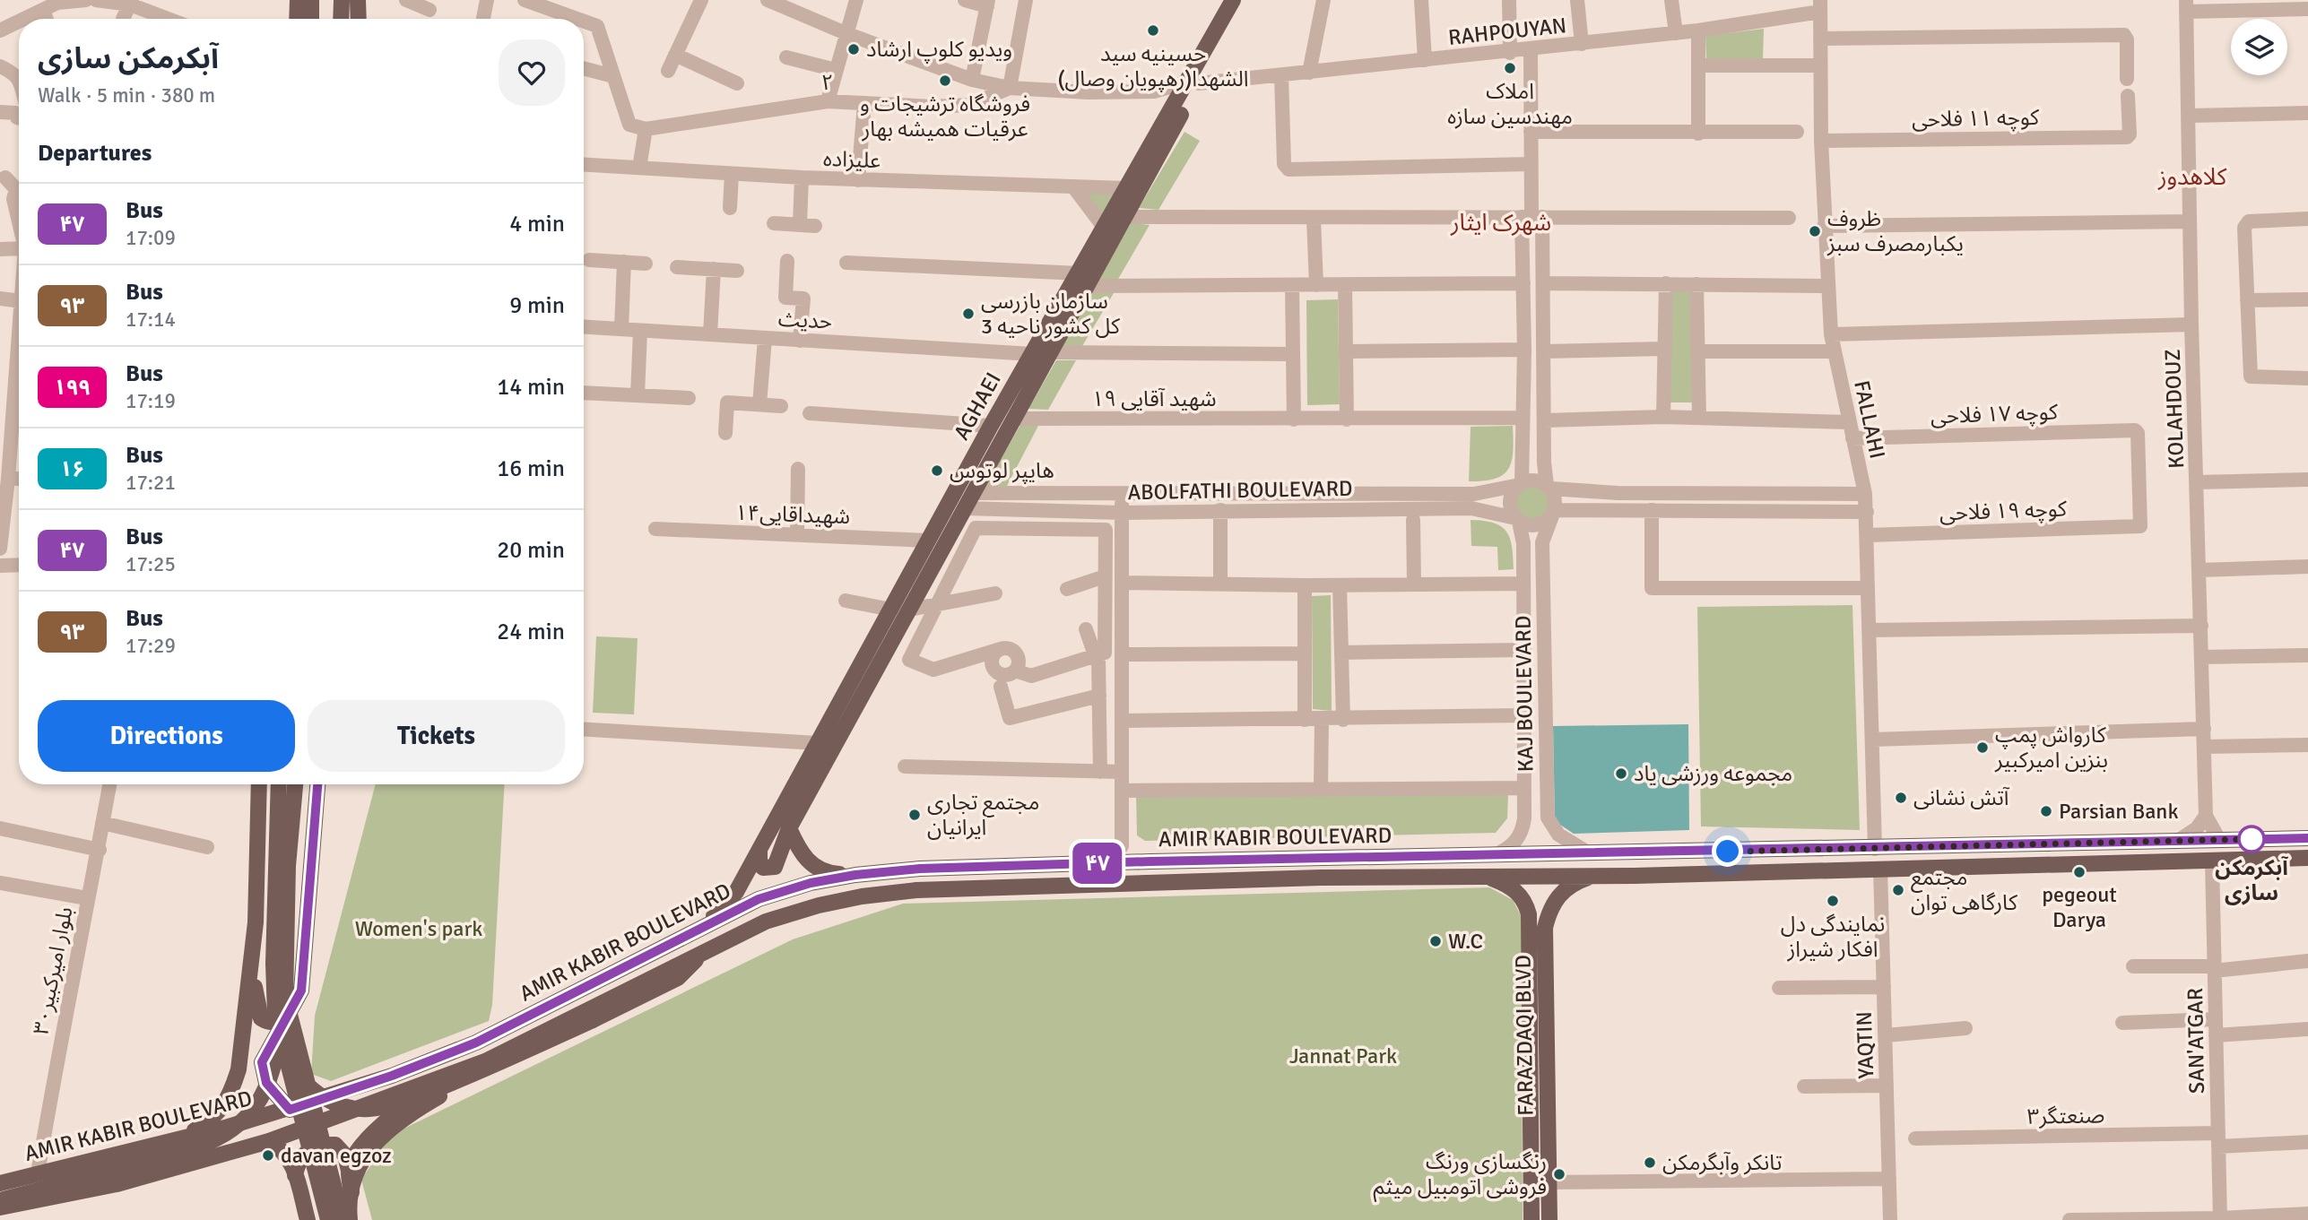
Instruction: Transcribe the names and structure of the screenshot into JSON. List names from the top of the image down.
{
  "streets": {
    "main road": ["AGHAEI", "AMIR KABIR BOULEVARD", "FARAZDAQI BLVD"],
    "street": [
      "RAHPOUYAN",
      "۲",
      "کوچه ۱۱ فلاحی",
      "علیزاده",
      "حدیث",
      "شهید آقایی ۱۹",
      "KOLAHDOUZ",
      "کوچه ۱۷ فلاحی",
      "FALLAHI",
      "ABOLFATHI BOULEVARD",
      "کوچه ۱۹ فلاحی",
      "شهیداقایی۱۴",
      "KAJ BOULEVARD",
      "بلوار امیرکبیر۳۰",
      "SAN'ATGAR",
      "YAQTIN",
      "صنعتگر۳"
    ]
  },
  "crossings": [
    ["RAHPOUYAN", "۲"],
    ["RAHPOUYAN", "AGHAEI"],
    ["RAHPOUYAN", "FALLAHI"],
    ["کوچه ۱۱ فلاحی", "FALLAHI"],
    ["علیزاده", "AGHAEI"],
    ["حدیث", "AGHAEI"],
    ["شهید آقایی ۱۹", "AGHAEI"],
    ["AGHAEI", "ABOLFATHI BOULEVARD"],
    ["AGHAEI", "شهیداقایی۱۴"],
    ["AGHAEI", "AMIR KABIR BOULEVARD"],
    ["KOLAHDOUZ", "AMIR KABIR BOULEVARD"],
    ["کوچه ۱۷ فلاحی", "FALLAHI"],
    ["کوچه ۱۷ فلاحی", "کوچه ۱۹ فلاحی"],
    ["FALLAHI", "کوچه ۱۹ فلاحی"],
    ["FALLAHI", "AMIR KABIR BOULEVARD"],
    ["ABOLFATHI BOULEVARD", "KAJ BOULEVARD"],
    ["AMIR KABIR BOULEVARD", "بلوار امیرکبیر۳۰"],
    ["AMIR KABIR BOULEVARD", "FARAZDAQI BLVD"],
    ["AMIR KABIR BOULEVARD", "SAN'ATGAR"],
    ["AMIR KABIR BOULEVARD", "YAQTIN"],
    ["SAN'ATGAR", "صنعتگر۳"]
  ],
  "districts": ["کلاهدوز", "شهرک ایثار"],
  "parks": ["Women's park", "Jannat Park"],
  "places": [
    "حسینیه سید الشهدا(رهپویان وصال)",
    "ویدیو کلوپ ارشاد",
    "املاک مهندسین سازه",
    "فروشگاه ترشیجات و عرقیات همیشه بهار",
    "ظروف یکبارمصرف سبز",
    "سازمان بازرسی کل کشور ناحیه 3",
    "هایپر لوتوس",
    "کارواش پمپ بنزین امیرکبیر",
    "مجموعه ورزشی یاد",
    "آتش نشانی",
    "Parsian Bank",
    "مجتمع تجاری ایرانیان",
    "آبکرمکن سازی",
    "pegeout Darya",
    "مجتمع کارگاهی توان",
    "نمایندگی دل افکار شیراز",
    "W.C",
    "davan egzoz",
    "تانکر وآبگرمکن",
    "رنگسازی ورنگ فروشی اتومبیل میثم"
  ],
  "lines": ["bus line ۴۷"],
  "page": {
    "on_map": "۴۷",
    "heading": [
      ["آبکرمکن سازی", "Walk · 5 min · 380 m"],
      "Departures"
    ],
    "list": [
      {
        "mark": "۴۷",
        "name": "Bus",
        "note": "17:09",
        "value": "4 min"
      },
      {
        "mark": "۹۳",
        "name": "Bus",
        "note": "17:14",
        "value": "9 min"
      },
      {
        "mark": "۱۹۹",
        "name": "Bus",
        "note": "17:19",
        "value": "14 min"
      },
      {
        "mark": "۱۶",
        "name": "Bus",
        "note": "17:21",
        "value": "16 min"
      },
      {
        "mark": "۴۷",
        "name": "Bus",
        "note": "17:25",
        "value": "20 min"
      },
      {
        "mark": "۹۳",
        "name": "Bus",
        "note": "17:29",
        "value": "24 min"
      }
    ],
    "buttons": ["Directions", "Tickets"]
  }
}
